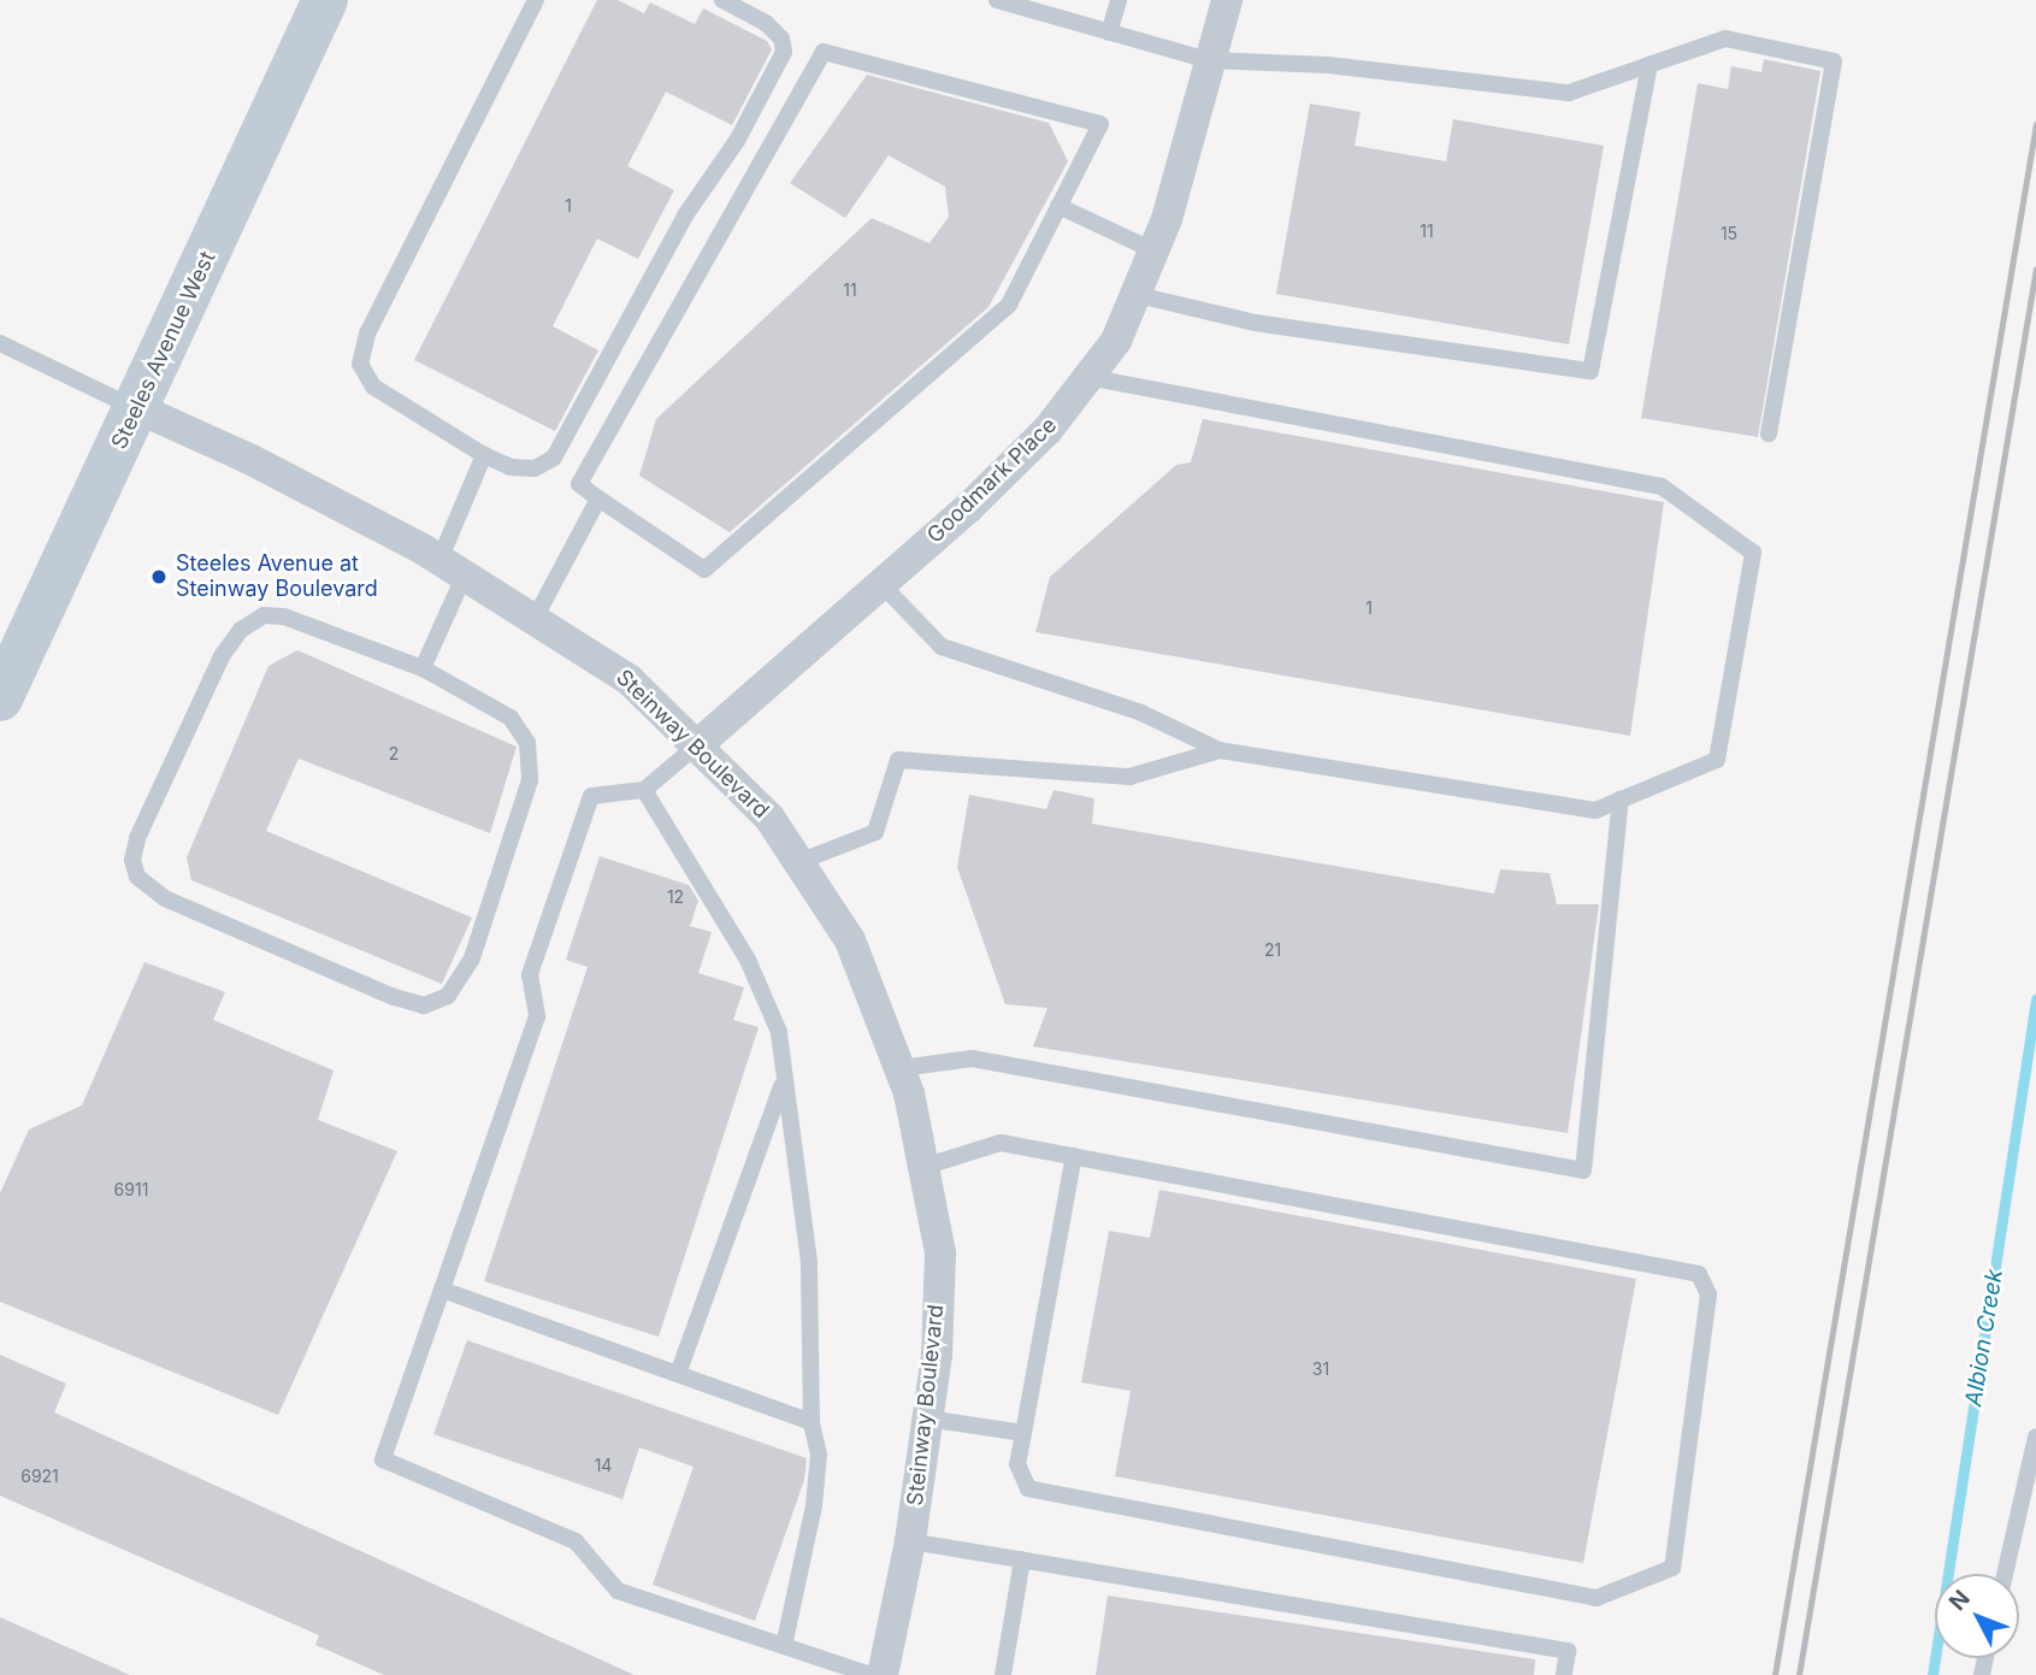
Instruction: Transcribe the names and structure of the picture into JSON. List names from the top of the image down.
{
  "streets": {
    "main road": ["Steeles Avenue West"],
    "street": ["Goodmark Place", "Steinway Boulevard"]
  },
  "crossings": [
    ["Steeles Avenue West", "Steinway Boulevard"],
    ["Goodmark Place", "Steinway Boulevard"]
  ],
  "water": ["Albion Creek"],
  "places": ["Steeles Avenue at Steinway Boulevard"],
  "house_numbers": [
    "1",
    "11",
    "15",
    "11",
    "1",
    "2",
    "12",
    "21",
    "6911",
    "31",
    "14",
    "6921"
  ],
  "north": "top left"
}
